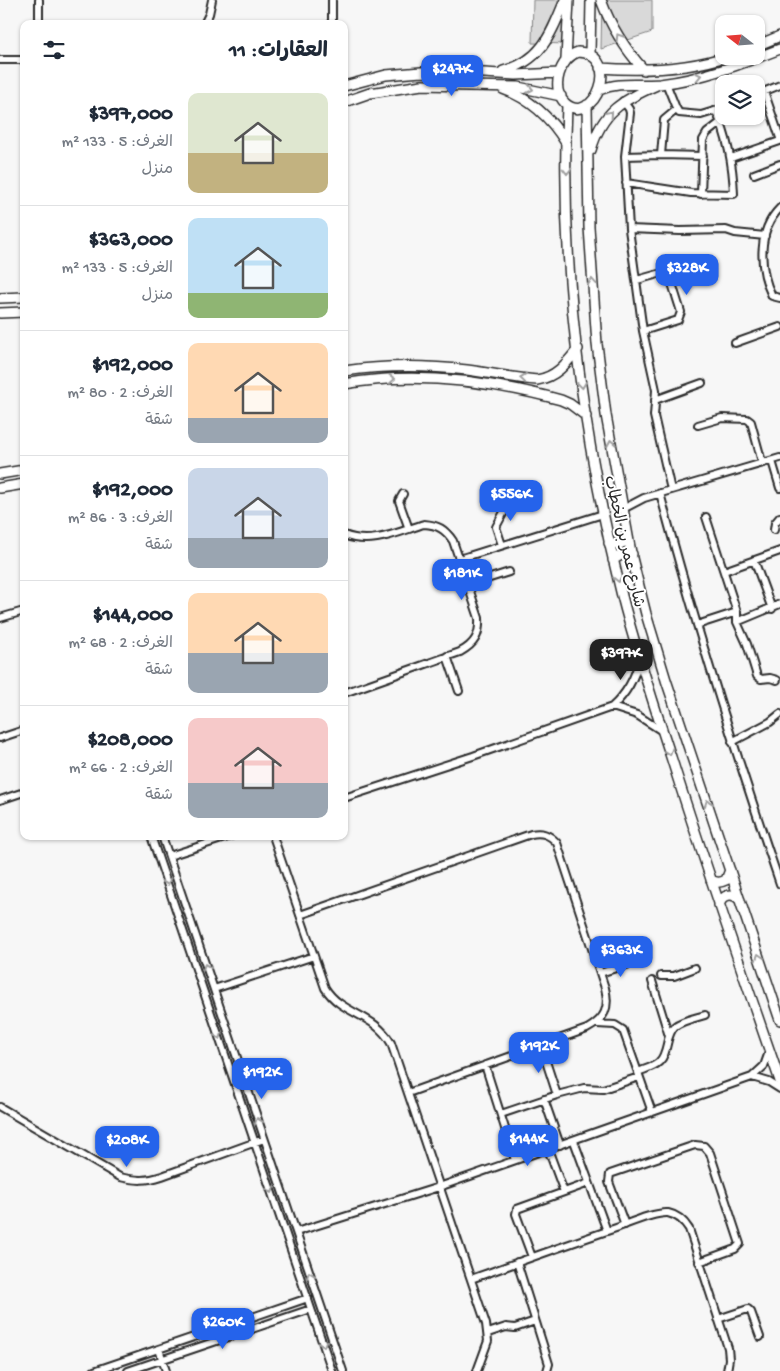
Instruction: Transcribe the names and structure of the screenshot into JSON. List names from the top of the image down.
{
  "streets": {
    "street": ["شارع عمر بن الخطاب"]
  },
  "north": "left",
  "page": {
    "heading": "العقارات: 11",
    "price": [
      "$247K",
      "$328K",
      "$556K",
      "$181K",
      "$397K",
      "$363K",
      "$192K",
      "$192K",
      "$144K",
      "$208K",
      "$260K"
    ],
    "list": [
      {
        "name": "$397,000",
        "note": "الغرف: 5 · 133 m² · منزل"
      },
      {
        "name": "$363,000",
        "note": "الغرف: 5 · 133 m² · منزل"
      },
      {
        "name": "$192,000",
        "note": "الغرف: 2 · 80 m² · شقة"
      },
      {
        "name": "$192,000",
        "note": "الغرف: 3 · 86 m² · شقة"
      },
      {
        "name": "$144,000",
        "note": "الغرف: 2 · 68 m² · شقة"
      },
      {
        "name": "$208,000",
        "note": "الغرف: 2 · 66 m² · شقة"
      }
    ]
  }
}
